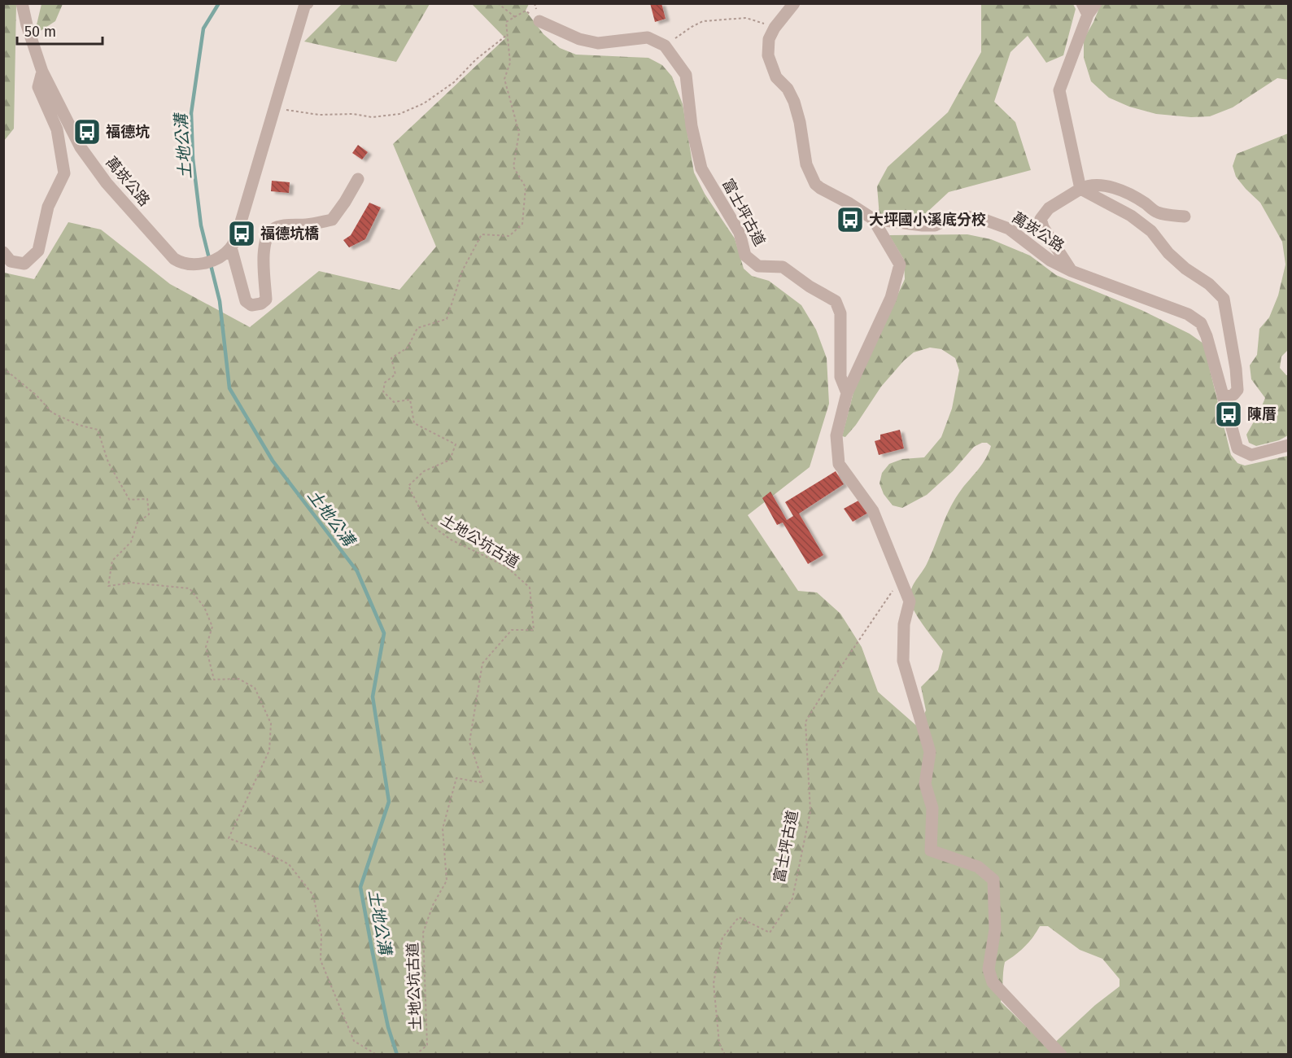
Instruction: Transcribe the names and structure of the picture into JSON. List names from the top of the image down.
{
  "streets": {
    "street": ["萬崁公路", "富士坪古道"],
    "path": ["土地公坑古道"]
  },
  "water": ["土地公溝"],
  "places": {
    "bus stop": [
      "福德坑",
      "大坪國小溪底分校",
      "福德坑橋",
      "陳厝"
    ]
  },
  "scale_bar": "50 m"
}
